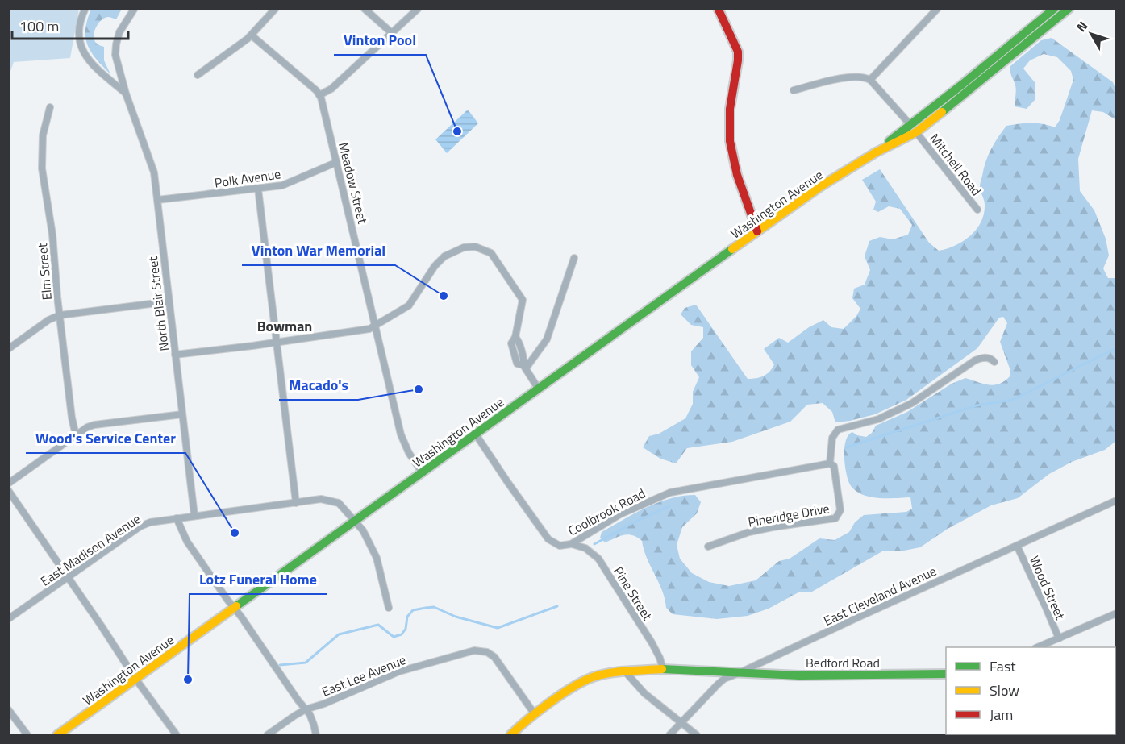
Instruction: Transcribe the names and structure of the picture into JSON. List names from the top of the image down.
{
  "streets": {
    "main road": ["Washington Avenue", "Bedford Road"],
    "street": [
      "Mitchell Road",
      "Polk Avenue",
      "Meadow Street",
      "Elm Street",
      "North Blair Street",
      "Coolbrook Road",
      "Pineridge Drive",
      "East Madison Avenue",
      "Wood Street",
      "Pine Street",
      "East Cleveland Avenue",
      "East Lee Avenue"
    ]
  },
  "crossings": [
    ["Mitchell Road", "Washington Avenue"],
    ["Polk Avenue", "Meadow Street"],
    ["Polk Avenue", "North Blair Street"],
    ["Meadow Street", "Washington Avenue"],
    ["Washington Avenue", "Coolbrook Road"],
    ["Washington Avenue", "East Madison Avenue"],
    ["North Blair Street", "East Madison Avenue"],
    ["Coolbrook Road", "Pineridge Drive"],
    ["Coolbrook Road", "Pine Street"],
    ["Wood Street", "East Cleveland Avenue"],
    ["Pine Street", "Bedford Road"],
    ["East Cleveland Avenue", "Bedford Road"],
    ["Bedford Road", "East Lee Avenue"]
  ],
  "districts": ["Bowman"],
  "places": [
    "Vinton Pool",
    "Vinton War Memorial",
    "Macado's",
    "Wood's Service Center",
    "Lotz Funeral Home"
  ],
  "legend": ["Fast", "Slow", "Jam"],
  "scale_bar": "100 m",
  "north": "top left"
}
